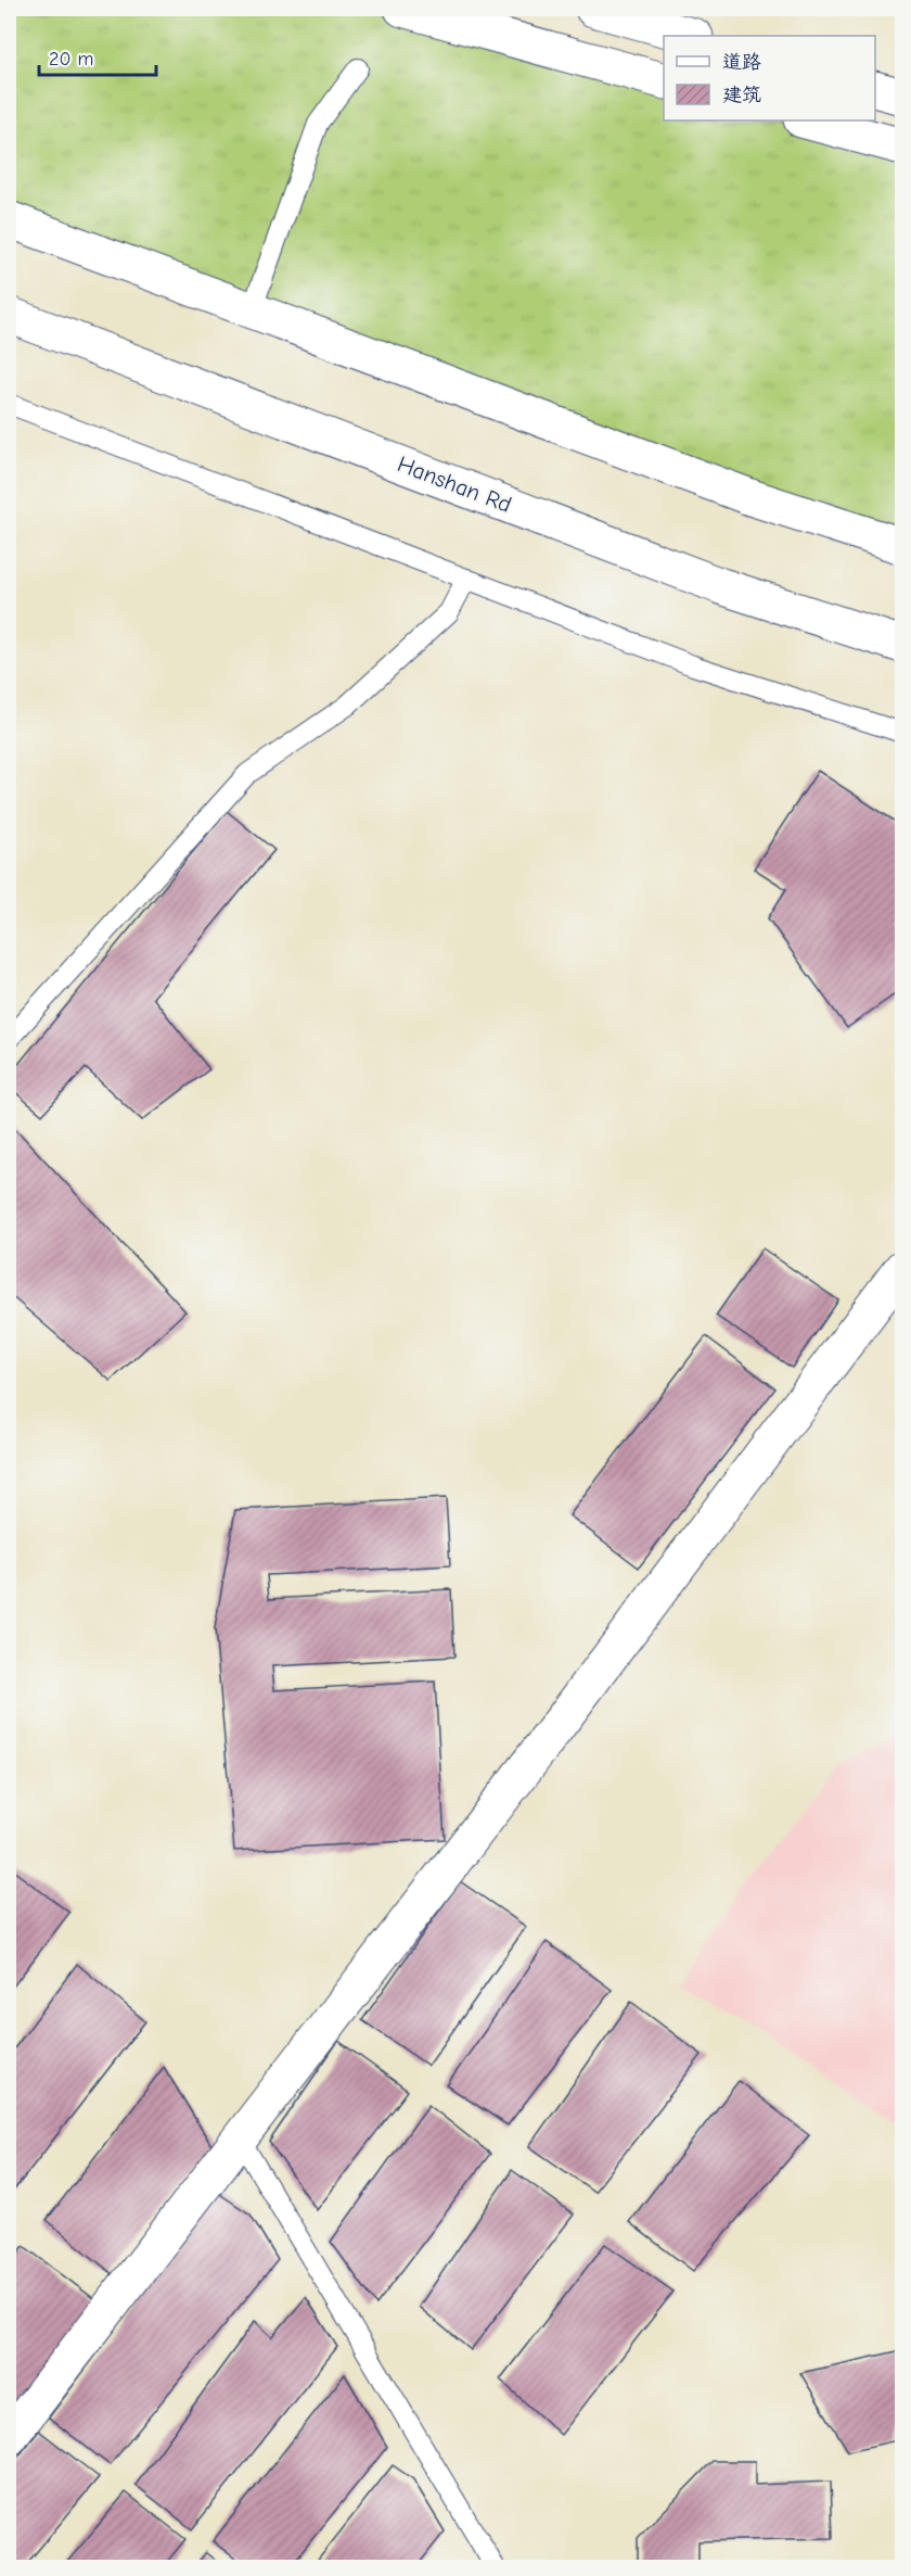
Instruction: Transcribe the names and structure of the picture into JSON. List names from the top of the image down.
{
  "streets": {
    "main road": ["Hanshan Rd"]
  },
  "legend": ["道路", "建筑"],
  "scale_bar": "20 m"
}
